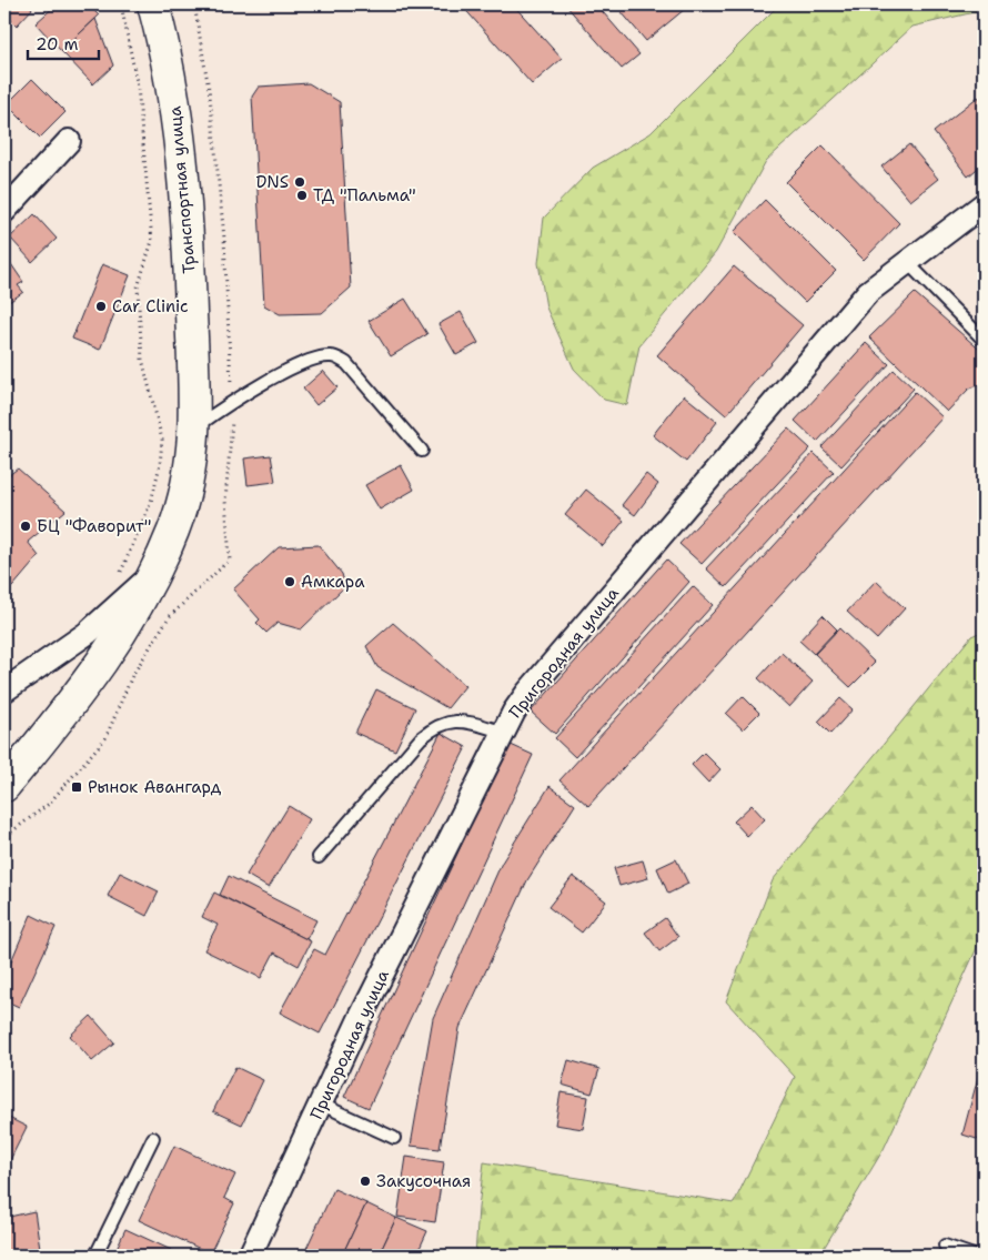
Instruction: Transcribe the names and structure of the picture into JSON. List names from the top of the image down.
{
  "streets": {
    "main road": ["Транспортная улица"],
    "street": ["Пригородная улица"]
  },
  "places": {
    "other": [
      "DNS",
      "ТД \"Пальма\"",
      "Car Clinic",
      "БЦ \"Фаворит\"",
      "Амкара",
      "Закусочная"
    ],
    "transit": ["Рынок Авангард"]
  },
  "scale_bar": "20 m"
}
